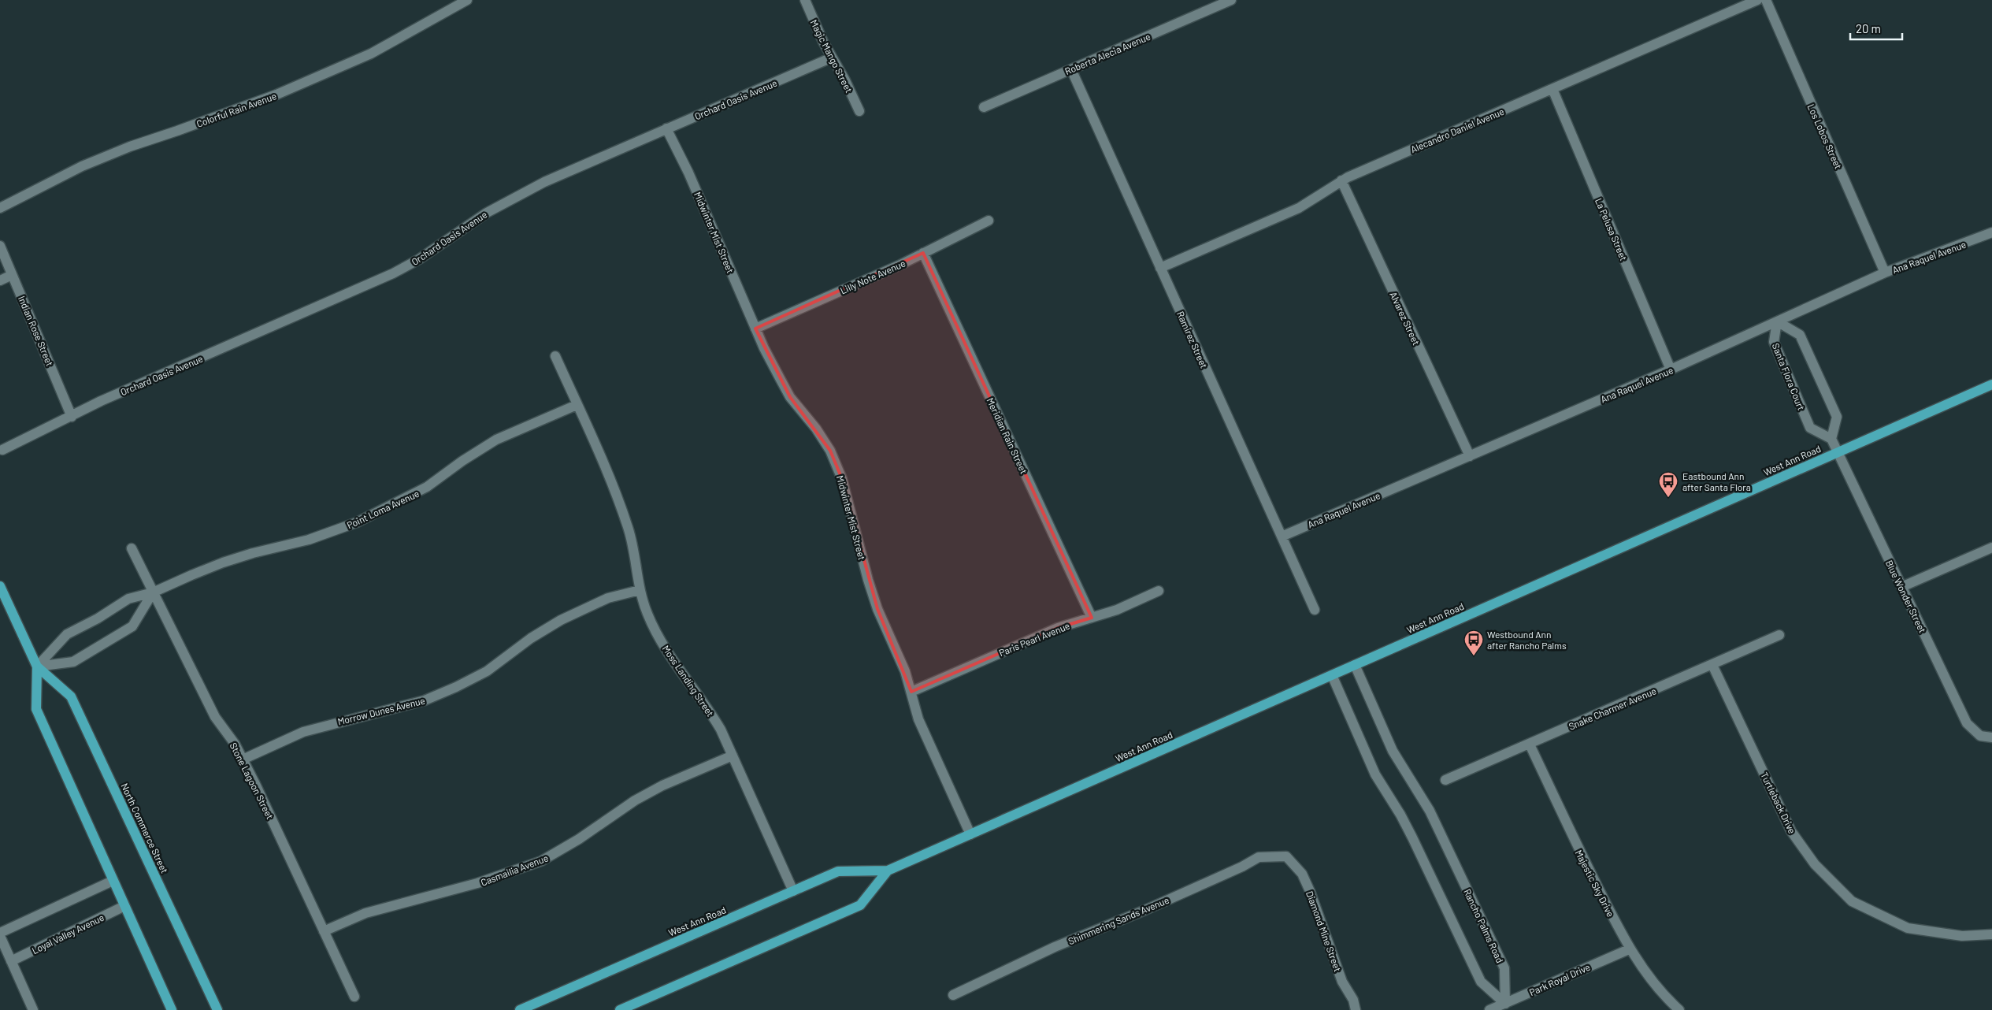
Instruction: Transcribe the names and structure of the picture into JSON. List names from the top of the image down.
{
  "streets": {
    "main road": ["West Ann Road", "North Commerce Street"],
    "street": [
      "Roberta Alecia Avenue",
      "Magic Mango Street",
      "Orchard Oasis Avenue",
      "Colorful Rain Avenue",
      "Alecandro Daniel Avenue",
      "Los Lobos Street",
      "La Pelusa Street",
      "Midwinter Mist Street",
      "Ana Raquel Avenue",
      "Lilly Note Avenue",
      "Alvarez Street",
      "Indian Rose Street",
      "Ramirez Street",
      "Santa Flora Court",
      "Meridian Rain Street",
      "Point Loma Avenue",
      "Blue Wonder Street",
      "Paris Pearl Avenue",
      "Moss Landing Street",
      "Snake Charmer Avenue",
      "Morrow Dunes Avenue",
      "Stone Lagoon Street",
      "Turtleback Drive",
      "Casmailia Avenue",
      "Majestic Sky Drive",
      "Shimmering Sands Avenue",
      "Rancho Palms Road",
      "Diamond Mine Street",
      "Loyal Valley Avenue",
      "Park Royal Drive"
    ]
  },
  "crossings": [
    ["Roberta Alecia Avenue", "Ramirez Street"],
    ["Magic Mango Street", "Orchard Oasis Avenue"],
    ["Orchard Oasis Avenue", "Midwinter Mist Street"],
    ["Orchard Oasis Avenue", "Indian Rose Street"],
    ["Alecandro Daniel Avenue", "La Pelusa Street"],
    ["Alecandro Daniel Avenue", "Alvarez Street"],
    ["Alecandro Daniel Avenue", "Ramirez Street"],
    ["Los Lobos Street", "Ana Raquel Avenue"],
    ["La Pelusa Street", "Ana Raquel Avenue"],
    ["Midwinter Mist Street", "Lilly Note Avenue"],
    ["Midwinter Mist Street", "West Ann Road"],
    ["Midwinter Mist Street", "Paris Pearl Avenue"],
    ["Ana Raquel Avenue", "Alvarez Street"],
    ["Ana Raquel Avenue", "Ramirez Street"],
    ["Ana Raquel Avenue", "Santa Flora Court"],
    ["Lilly Note Avenue", "Meridian Rain Street"],
    ["Meridian Rain Street", "Paris Pearl Avenue"],
    ["West Ann Road", "Blue Wonder Street"],
    ["West Ann Road", "Moss Landing Street"],
    ["West Ann Road", "Rancho Palms Road"],
    ["Point Loma Avenue", "Moss Landing Street"],
    ["Point Loma Avenue", "Stone Lagoon Street"],
    ["Point Loma Avenue", "North Commerce Street"],
    ["Moss Landing Street", "Morrow Dunes Avenue"],
    ["Moss Landing Street", "Casmailia Avenue"],
    ["Snake Charmer Avenue", "Turtleback Drive"],
    ["Snake Charmer Avenue", "Majestic Sky Drive"],
    ["Morrow Dunes Avenue", "Stone Lagoon Street"],
    ["Stone Lagoon Street", "Casmailia Avenue"],
    ["North Commerce Street", "Loyal Valley Avenue"],
    ["Majestic Sky Drive", "Park Royal Drive"],
    ["Shimmering Sands Avenue", "Diamond Mine Street"],
    ["Rancho Palms Road", "Park Royal Drive"]
  ],
  "places": {
    "bus stop": ["Eastbound Ann after Santa Flora", "Westbound Ann after Rancho Palms"]
  },
  "scale_bar": "20 m"
}
